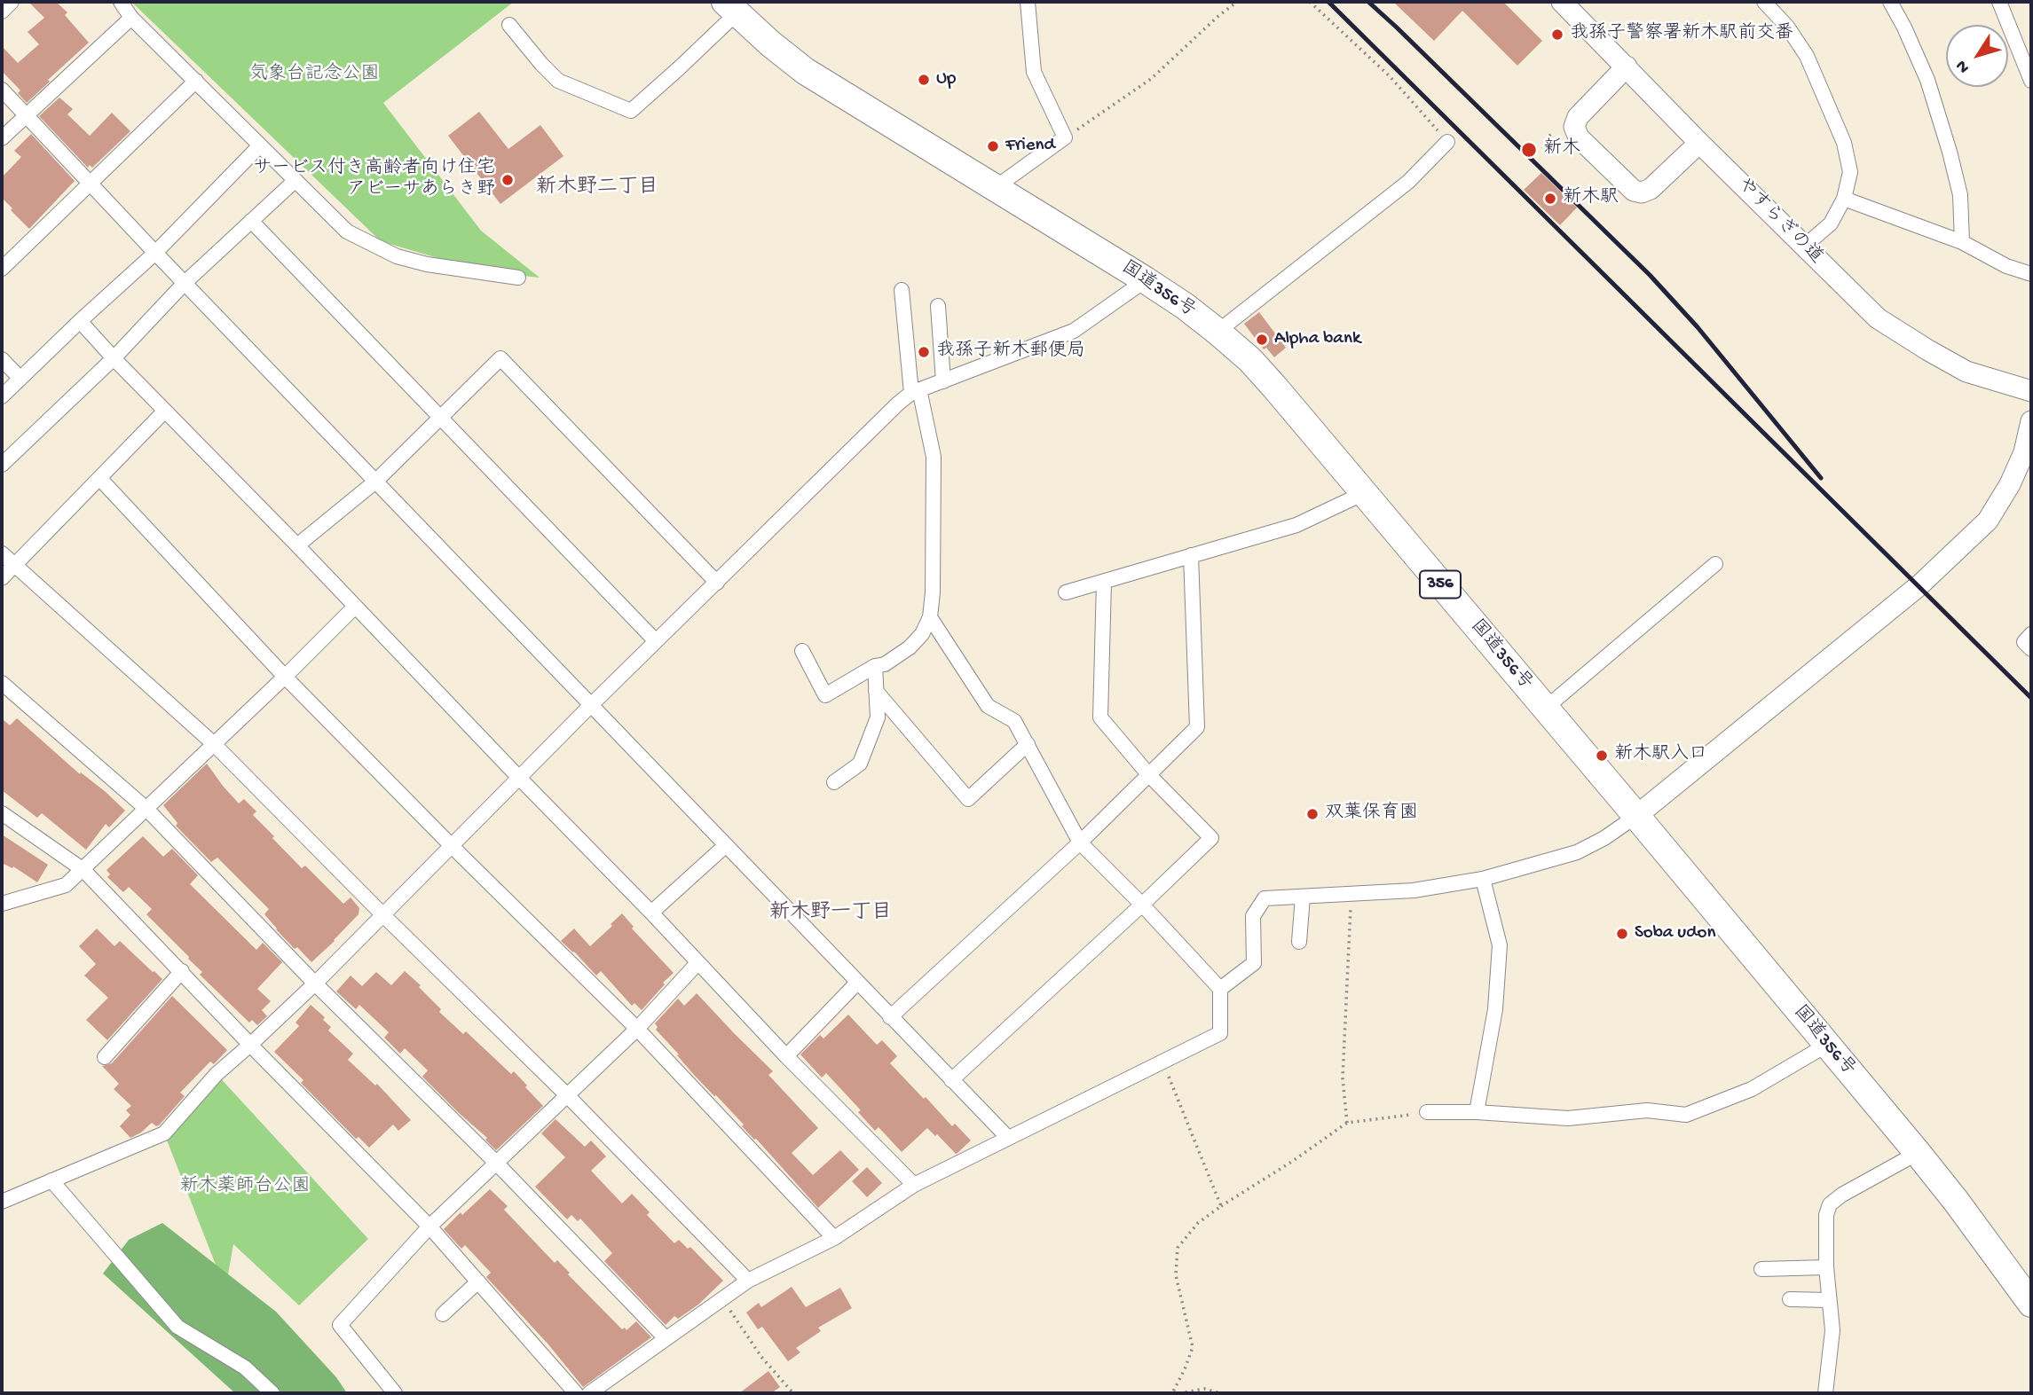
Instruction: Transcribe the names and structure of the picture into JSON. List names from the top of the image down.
{
  "streets": {
    "highway": ["国道356号", "356"],
    "street": ["やすらぎの道"]
  },
  "districts": ["新木野二丁目", "新木野一丁目"],
  "parks": ["気象台記念公園", "新木薬師台公園"],
  "places": [
    "我孫子警察署新木駅前交番",
    "Up",
    "Friend",
    "新木",
    "サービス付き高齢者向け住宅 アビーサあらき野",
    "新木駅",
    "Alpha bank",
    "我孫子新木郵便局",
    "新木駅入口",
    "双葉保育園",
    "Soba udon"
  ],
  "north": "bottom left"
}
